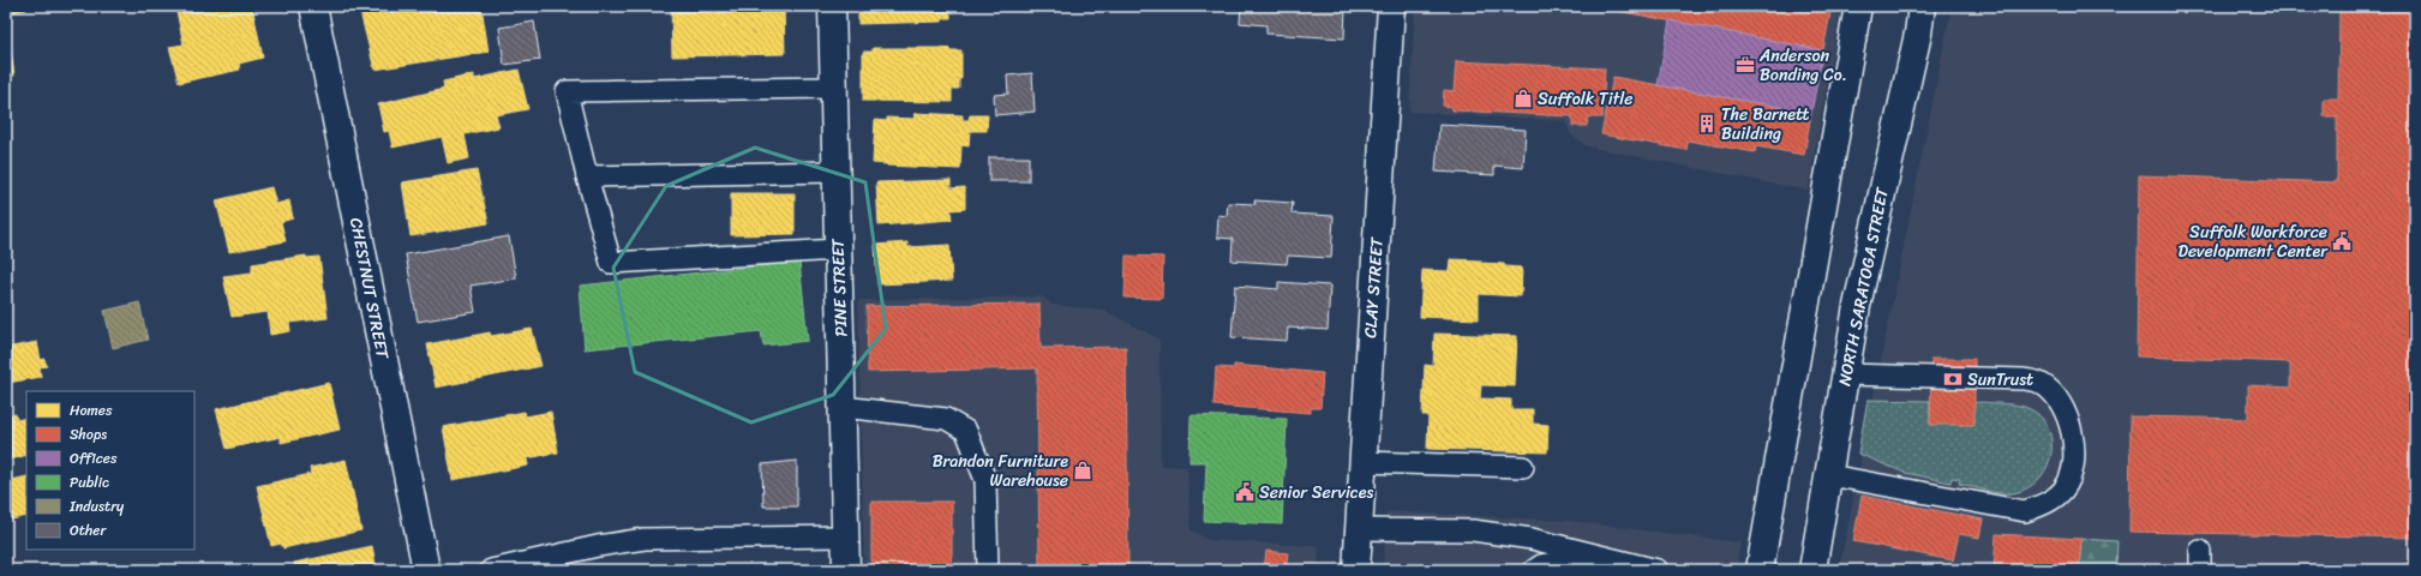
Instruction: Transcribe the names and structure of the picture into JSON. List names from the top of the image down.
{
  "streets": {
    "street": [
      "NORTH SARATOGA STREET",
      "CHESTNUT STREET",
      "PINE STREET",
      "CLAY STREET"
    ]
  },
  "places": {
    "office": ["Anderson Bonding Co."],
    "shop": ["Suffolk Title", "Brandon Furniture Warehouse"],
    "building": ["The Barnett Building"],
    "public building": ["Suffolk Workforce Development Center", "Senior Services"],
    "bank": ["SunTrust"]
  },
  "legend": [
    "Homes",
    "Shops",
    "Offices",
    "Public",
    "Industry",
    "Other"
  ]
}
